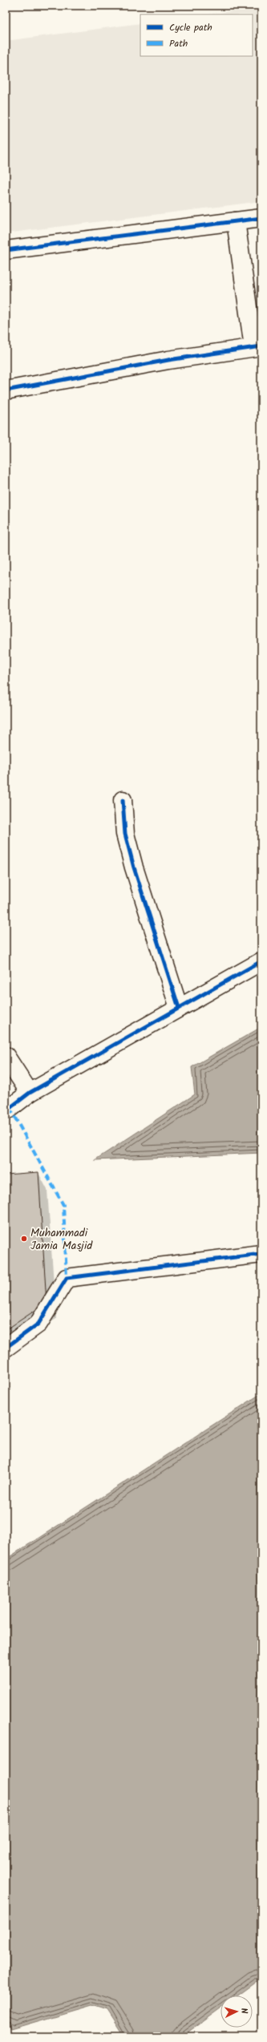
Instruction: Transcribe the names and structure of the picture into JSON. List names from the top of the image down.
{
  "places": ["Muhammadi Jamia Masjid"],
  "legend": ["Cycle path", "Path"],
  "north": "right"
}
